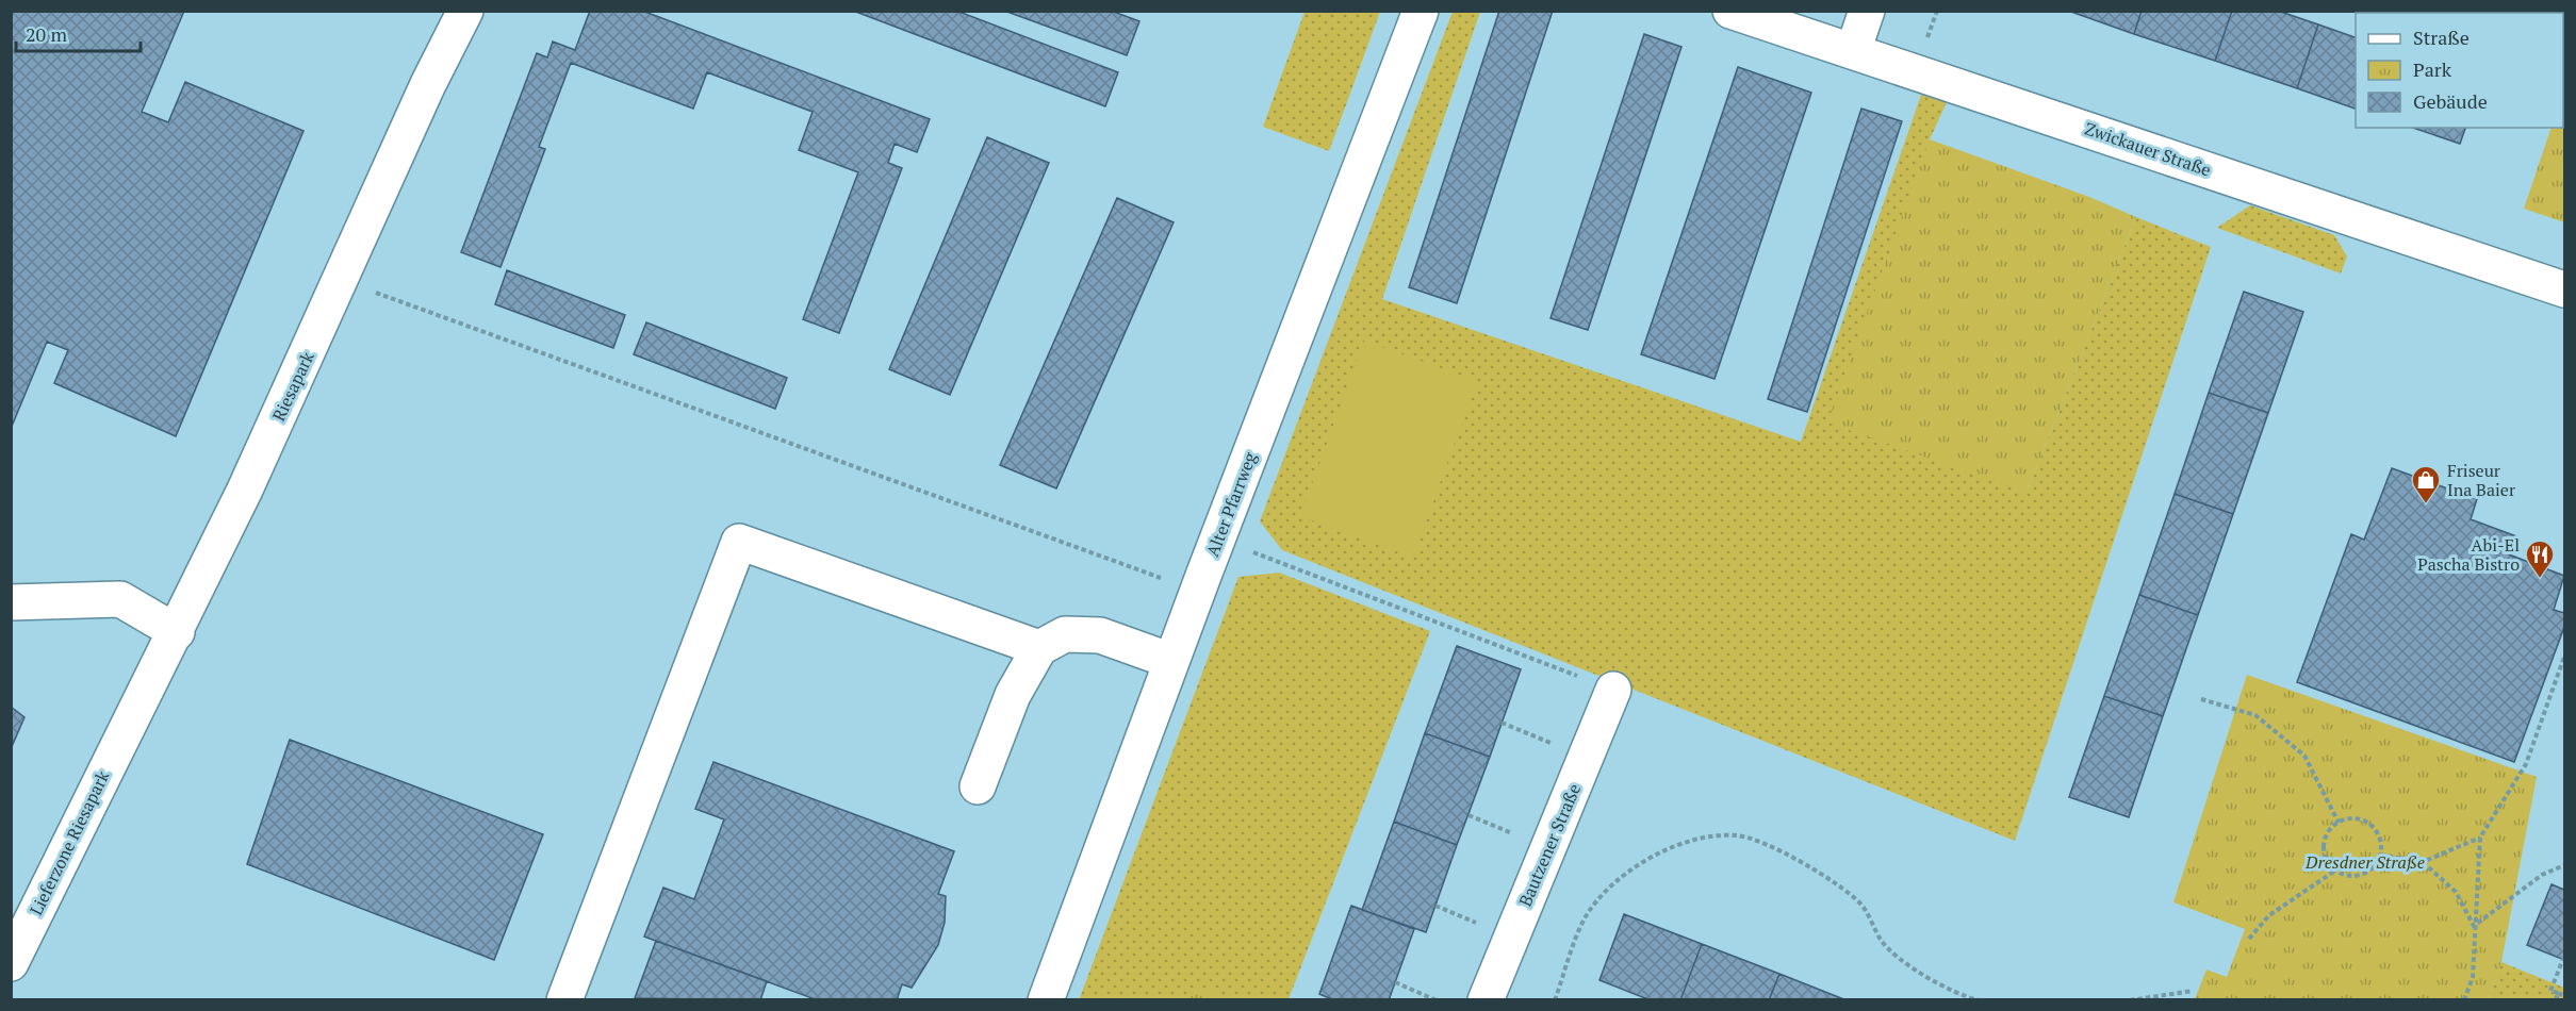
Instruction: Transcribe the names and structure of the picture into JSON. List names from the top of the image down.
{
  "streets": {
    "street": [
      "Zwickauer Straße",
      "Riesapark",
      "Alter Pfarrweg",
      "Lieferzone Riesapark",
      "Bautzener Straße"
    ]
  },
  "crossings": [
    ["Riesapark", "Lieferzone Riesapark"]
  ],
  "parks": ["Dresdner Straße"],
  "places": {
    "shop": ["Friseur Ina Baier"],
    "restaurant": ["Abi-El Pascha Bistro"]
  },
  "legend": ["Straße", "Park", "Gebäude"],
  "scale_bar": "20 m"
}
